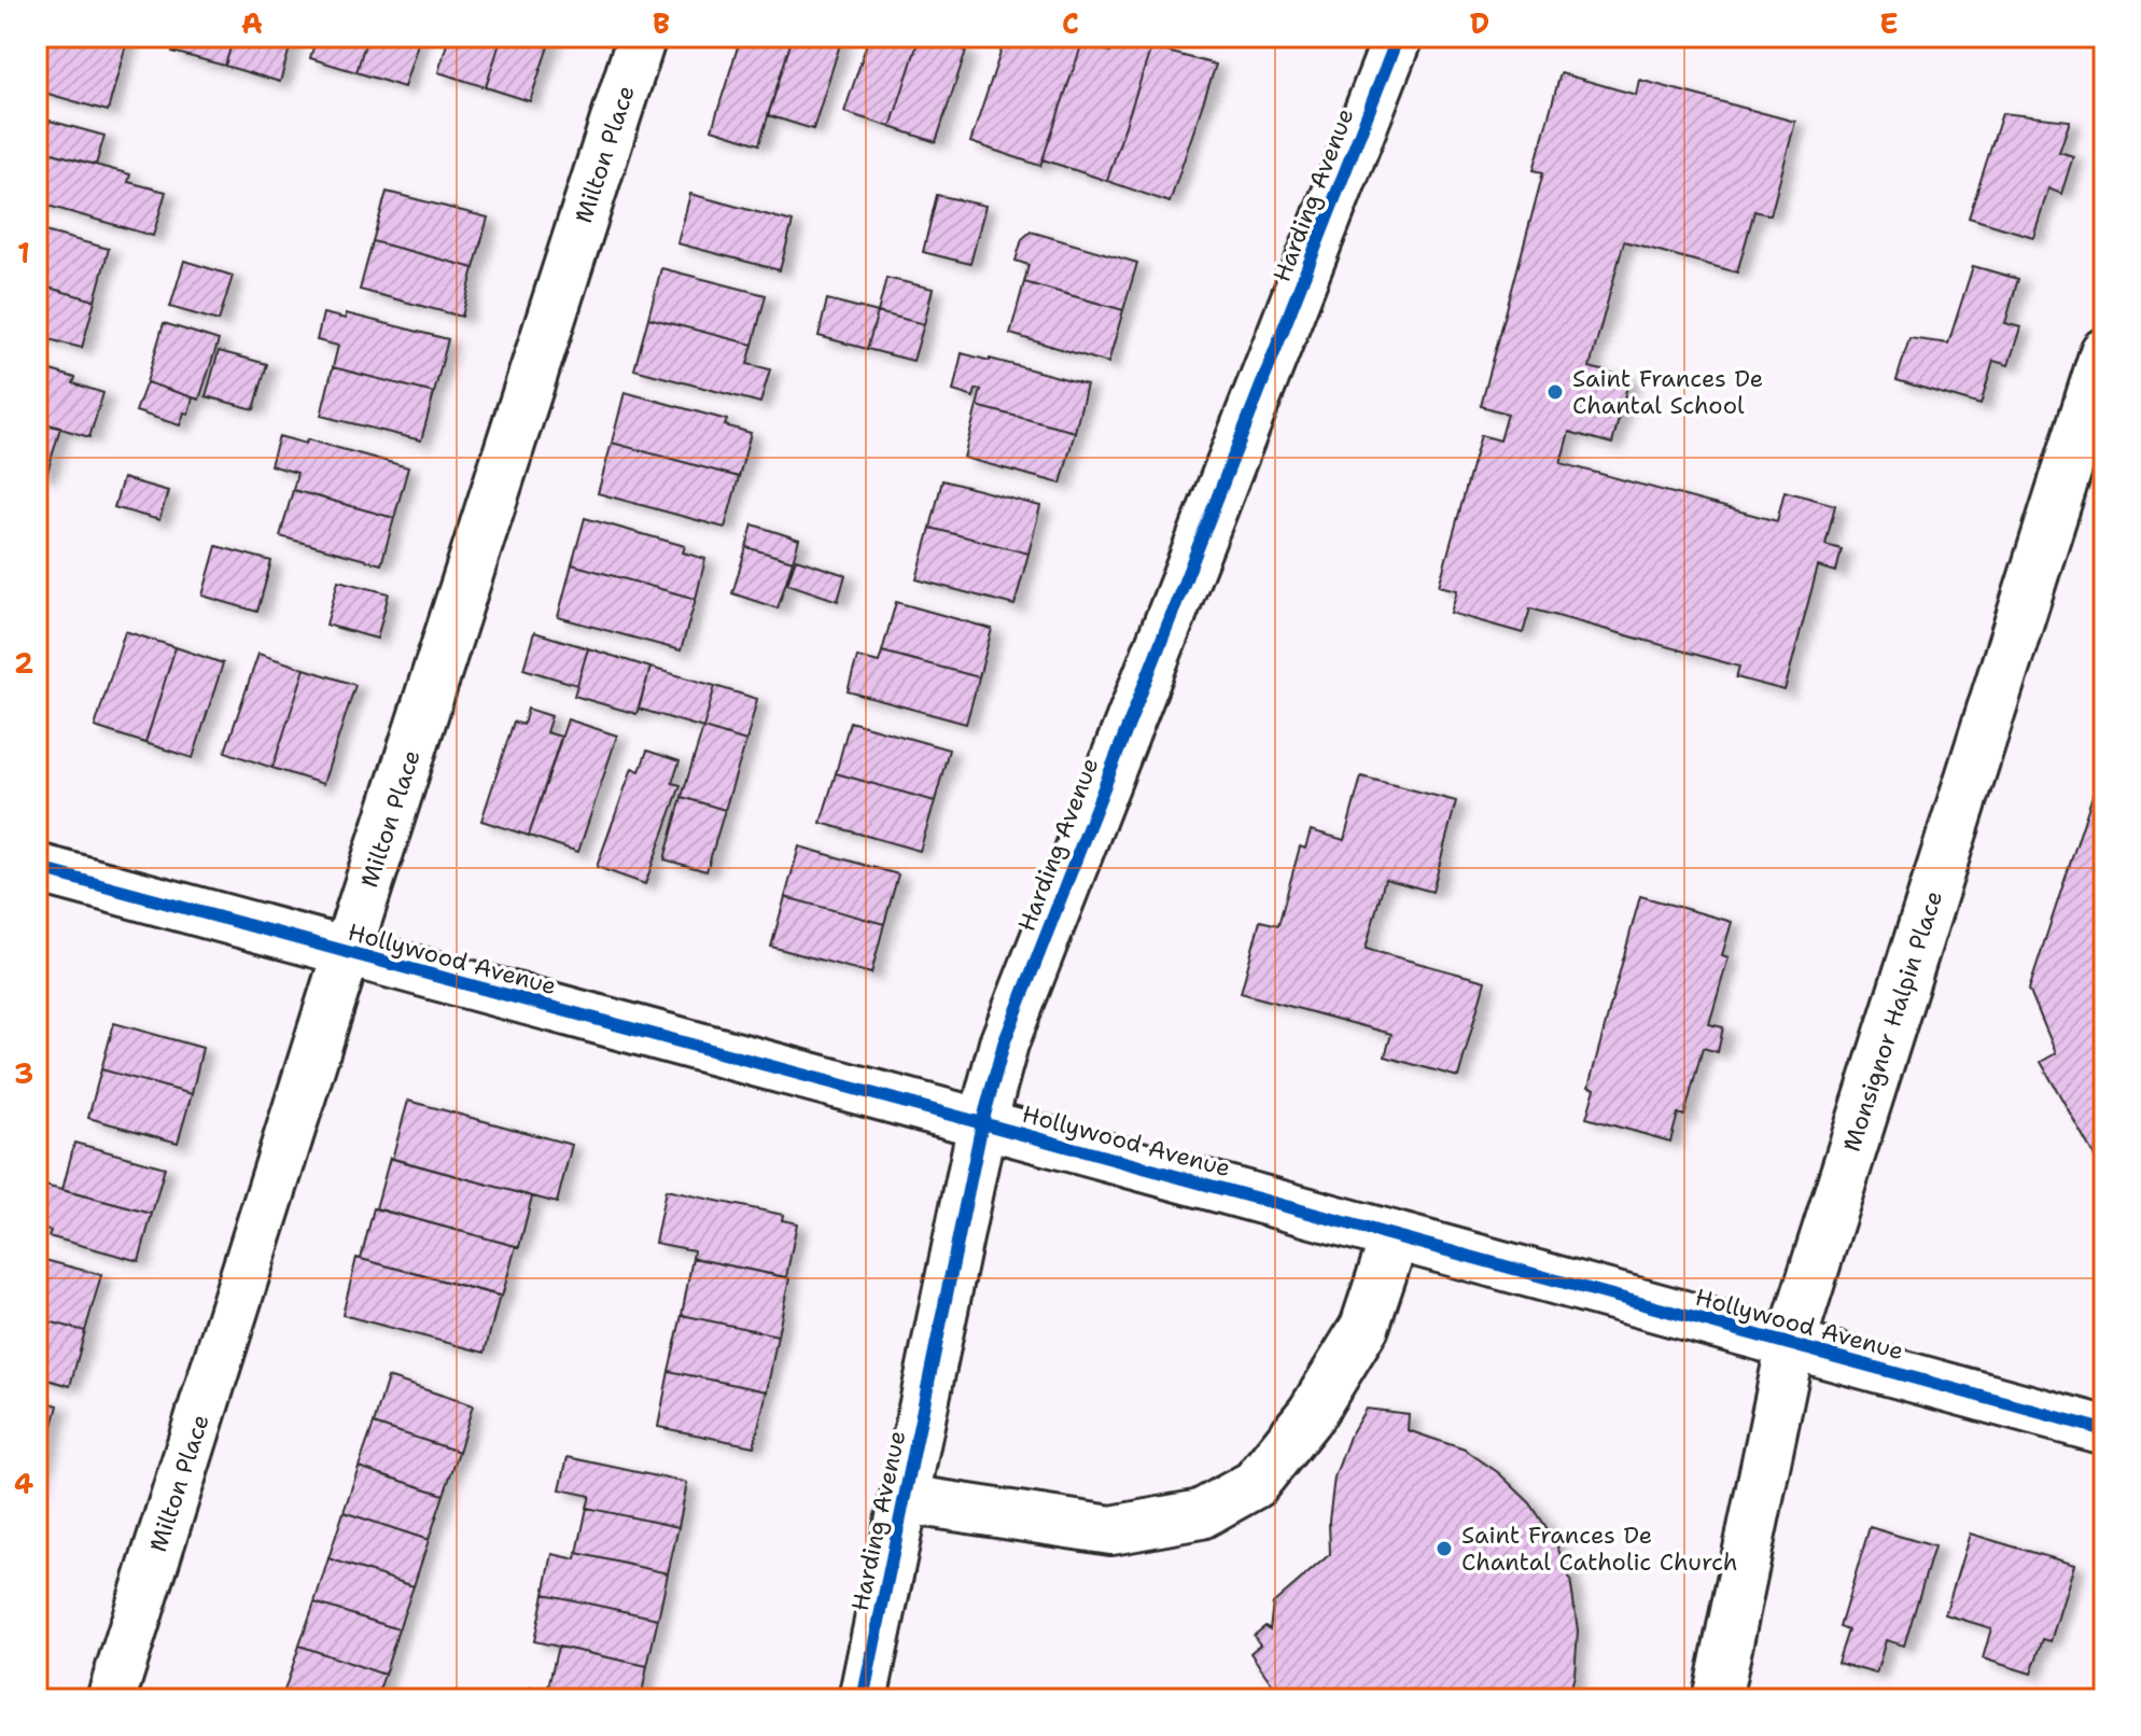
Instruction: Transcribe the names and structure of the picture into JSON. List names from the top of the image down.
{
  "streets": {
    "street": [
      "Milton Place",
      "Harding Avenue",
      "Hollywood Avenue",
      "Monsignor Halpin Place"
    ]
  },
  "crossings": [
    ["Milton Place", "Hollywood Avenue"],
    ["Harding Avenue", "Hollywood Avenue"],
    ["Hollywood Avenue", "Monsignor Halpin Place"]
  ],
  "places": ["Saint Frances De Chantal School", "Saint Frances De Chantal Catholic Church"],
  "grid": {
    "columns": [
      "A",
      "B",
      "C",
      "D",
      "E"
    ],
    "rows": [
      "1",
      "2",
      "3",
      "4"
    ]
  }
}
